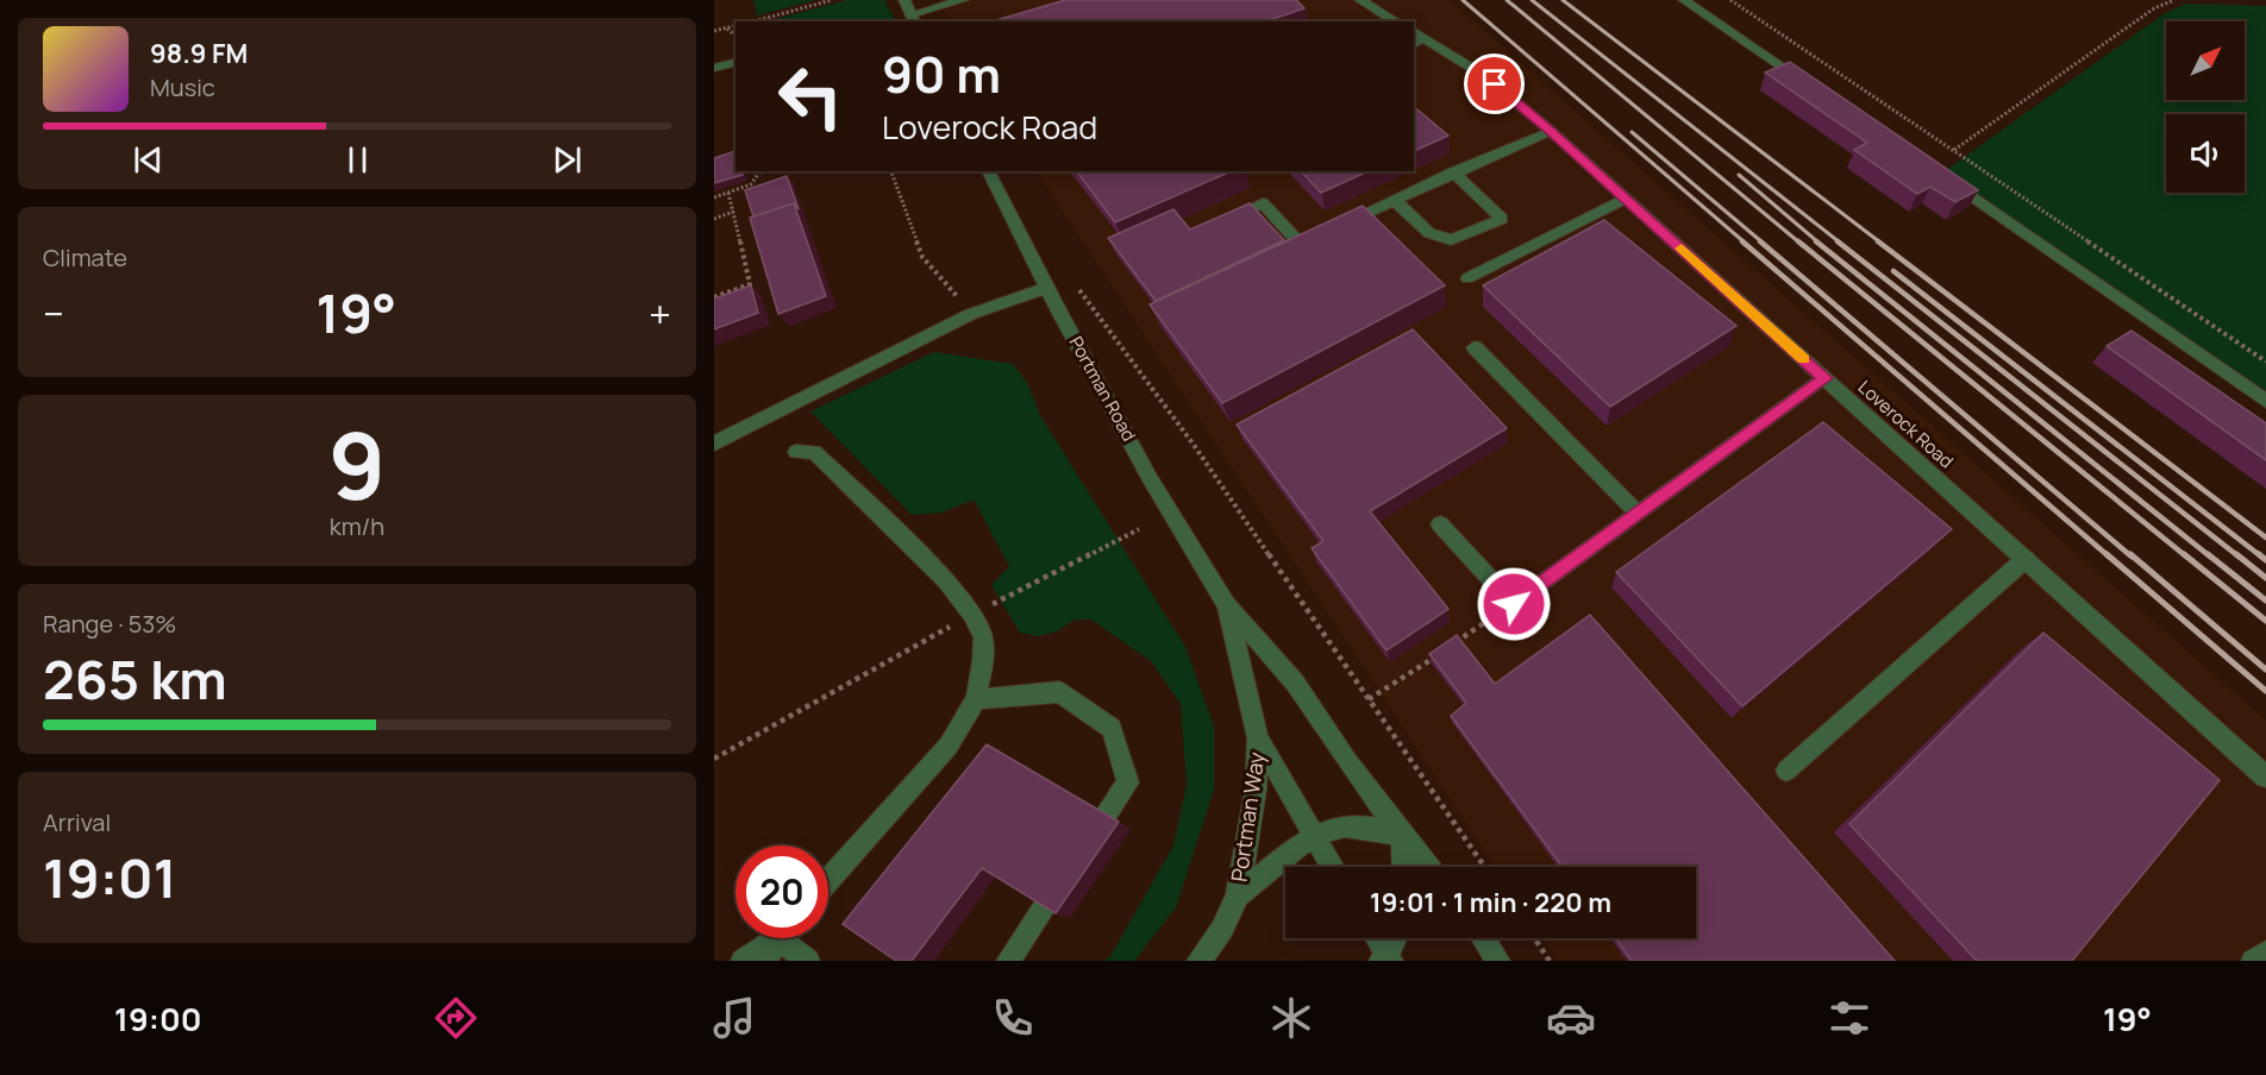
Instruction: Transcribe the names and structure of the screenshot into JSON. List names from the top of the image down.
{
  "streets": {
    "street": ["Portman Road", "Loverock Road", "Portman Way"]
  },
  "crossings": [
    ["Portman Road", "Portman Way"]
  ],
  "north": "top right",
  "page": {
    "turn": ["90 m", "Loverock Road"],
    "song": ["98.9 FM", "Music"],
    "tile": [
      "Climate",
      ["9", "km/h"],
      ["Range · 53%", "265 km"],
      ["Arrival", "19:01"]
    ],
    "heat": ["−", "19°", "+"],
    "limit": "20",
    "trip": "19:01 · 1 min · 220 m",
    "tabs": ["19:00", "19°"]
  }
}
